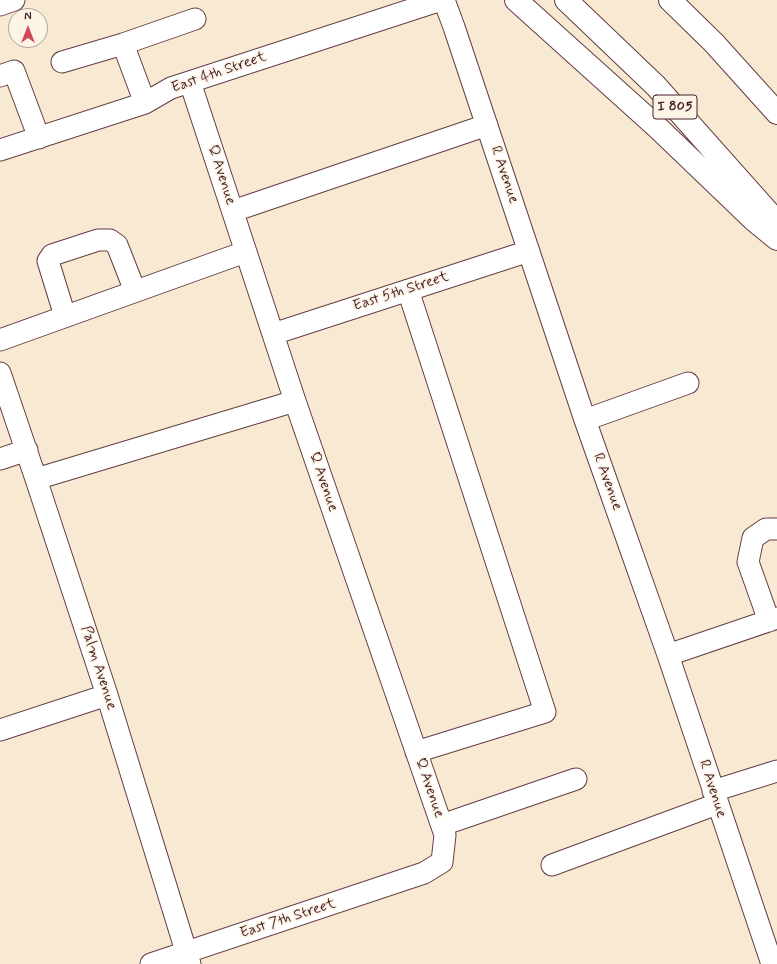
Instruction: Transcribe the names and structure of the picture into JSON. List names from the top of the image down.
{
  "streets": {
    "highway": ["I 805"],
    "street": [
      "East 4th Street",
      "Q Avenue",
      "R Avenue",
      "East 5th Street",
      "Palm Avenue",
      "East 7th Street"
    ]
  },
  "crossings": [
    ["East 4th Street", "Q Avenue"],
    ["East 4th Street", "R Avenue"],
    ["Q Avenue", "East 5th Street"],
    ["Q Avenue", "East 7th Street"],
    ["R Avenue", "East 5th Street"],
    ["Palm Avenue", "East 7th Street"]
  ],
  "north": "top"
}
